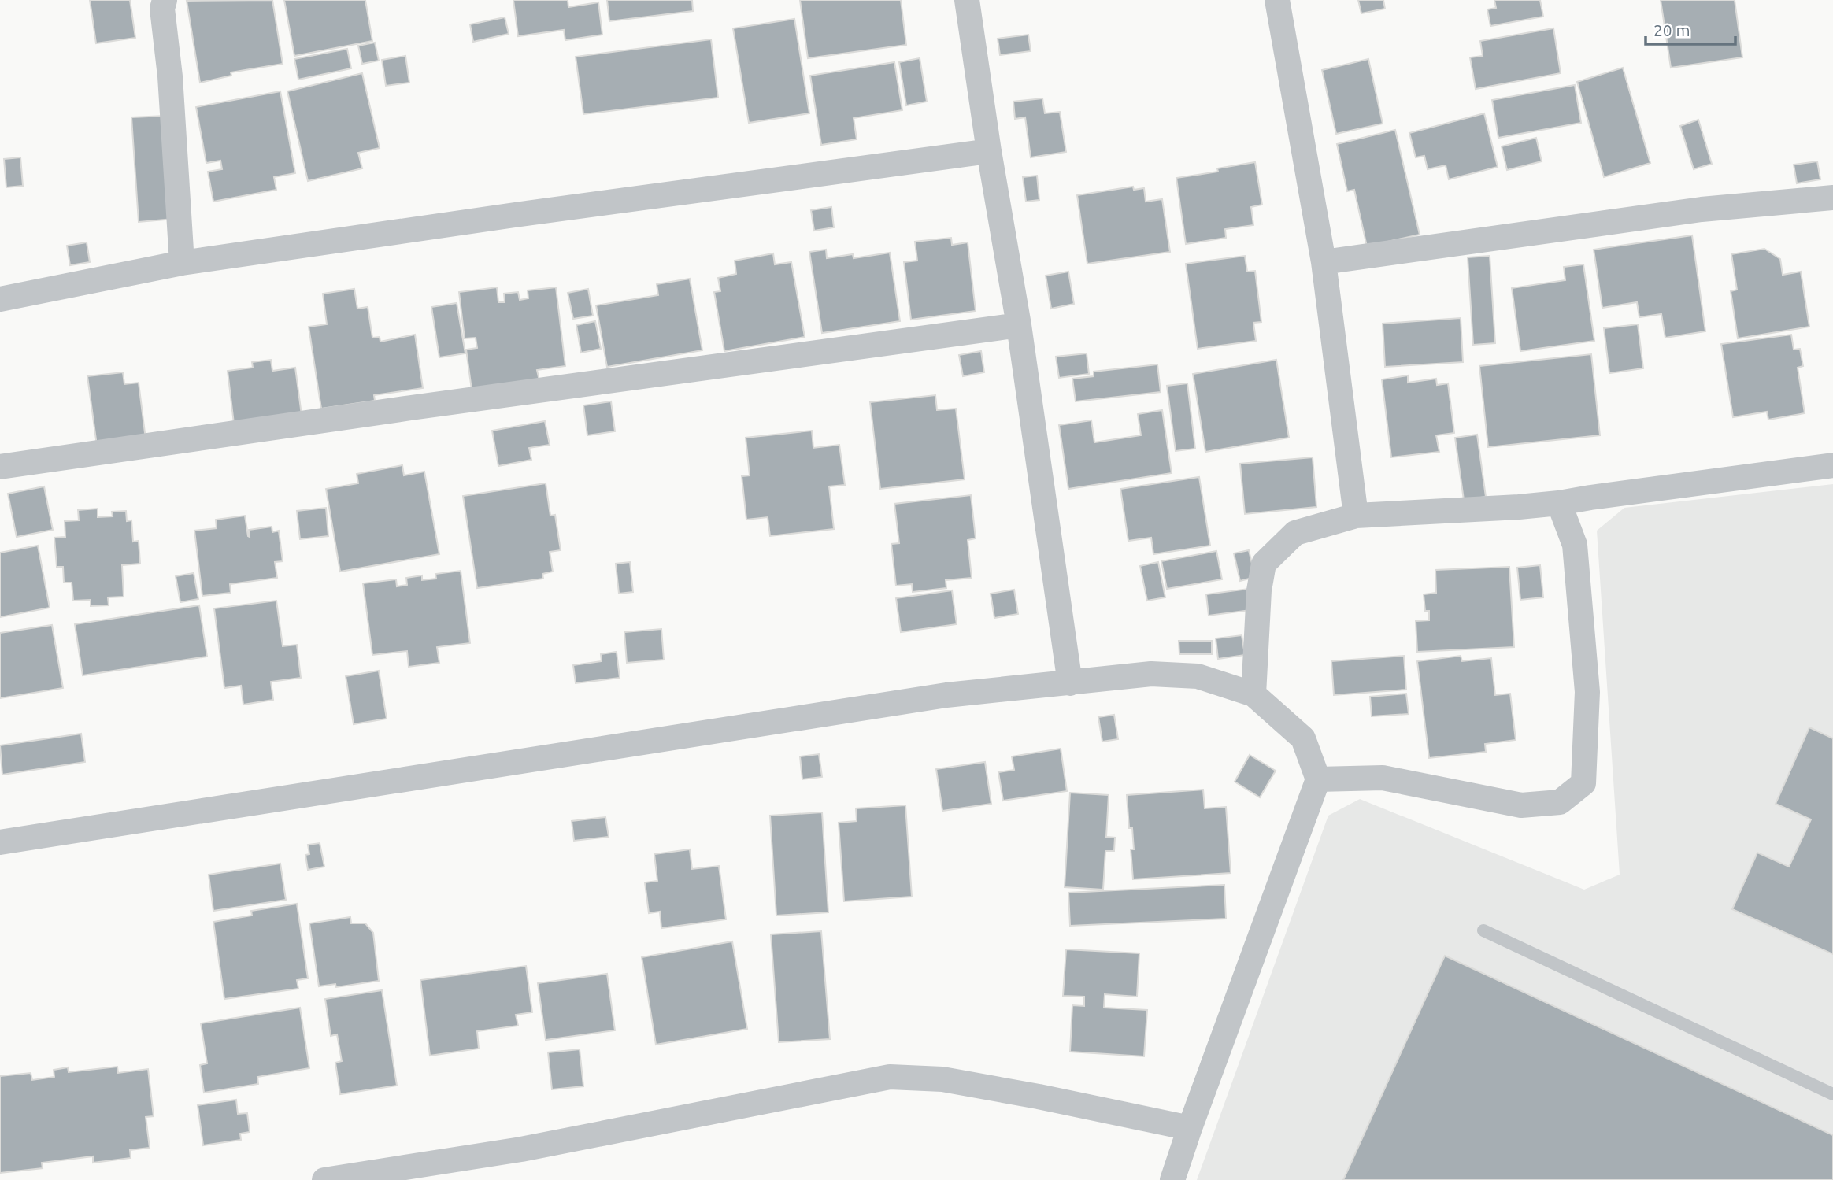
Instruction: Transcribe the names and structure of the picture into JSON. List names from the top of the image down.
{
  "scale_bar": "20 m"
}
